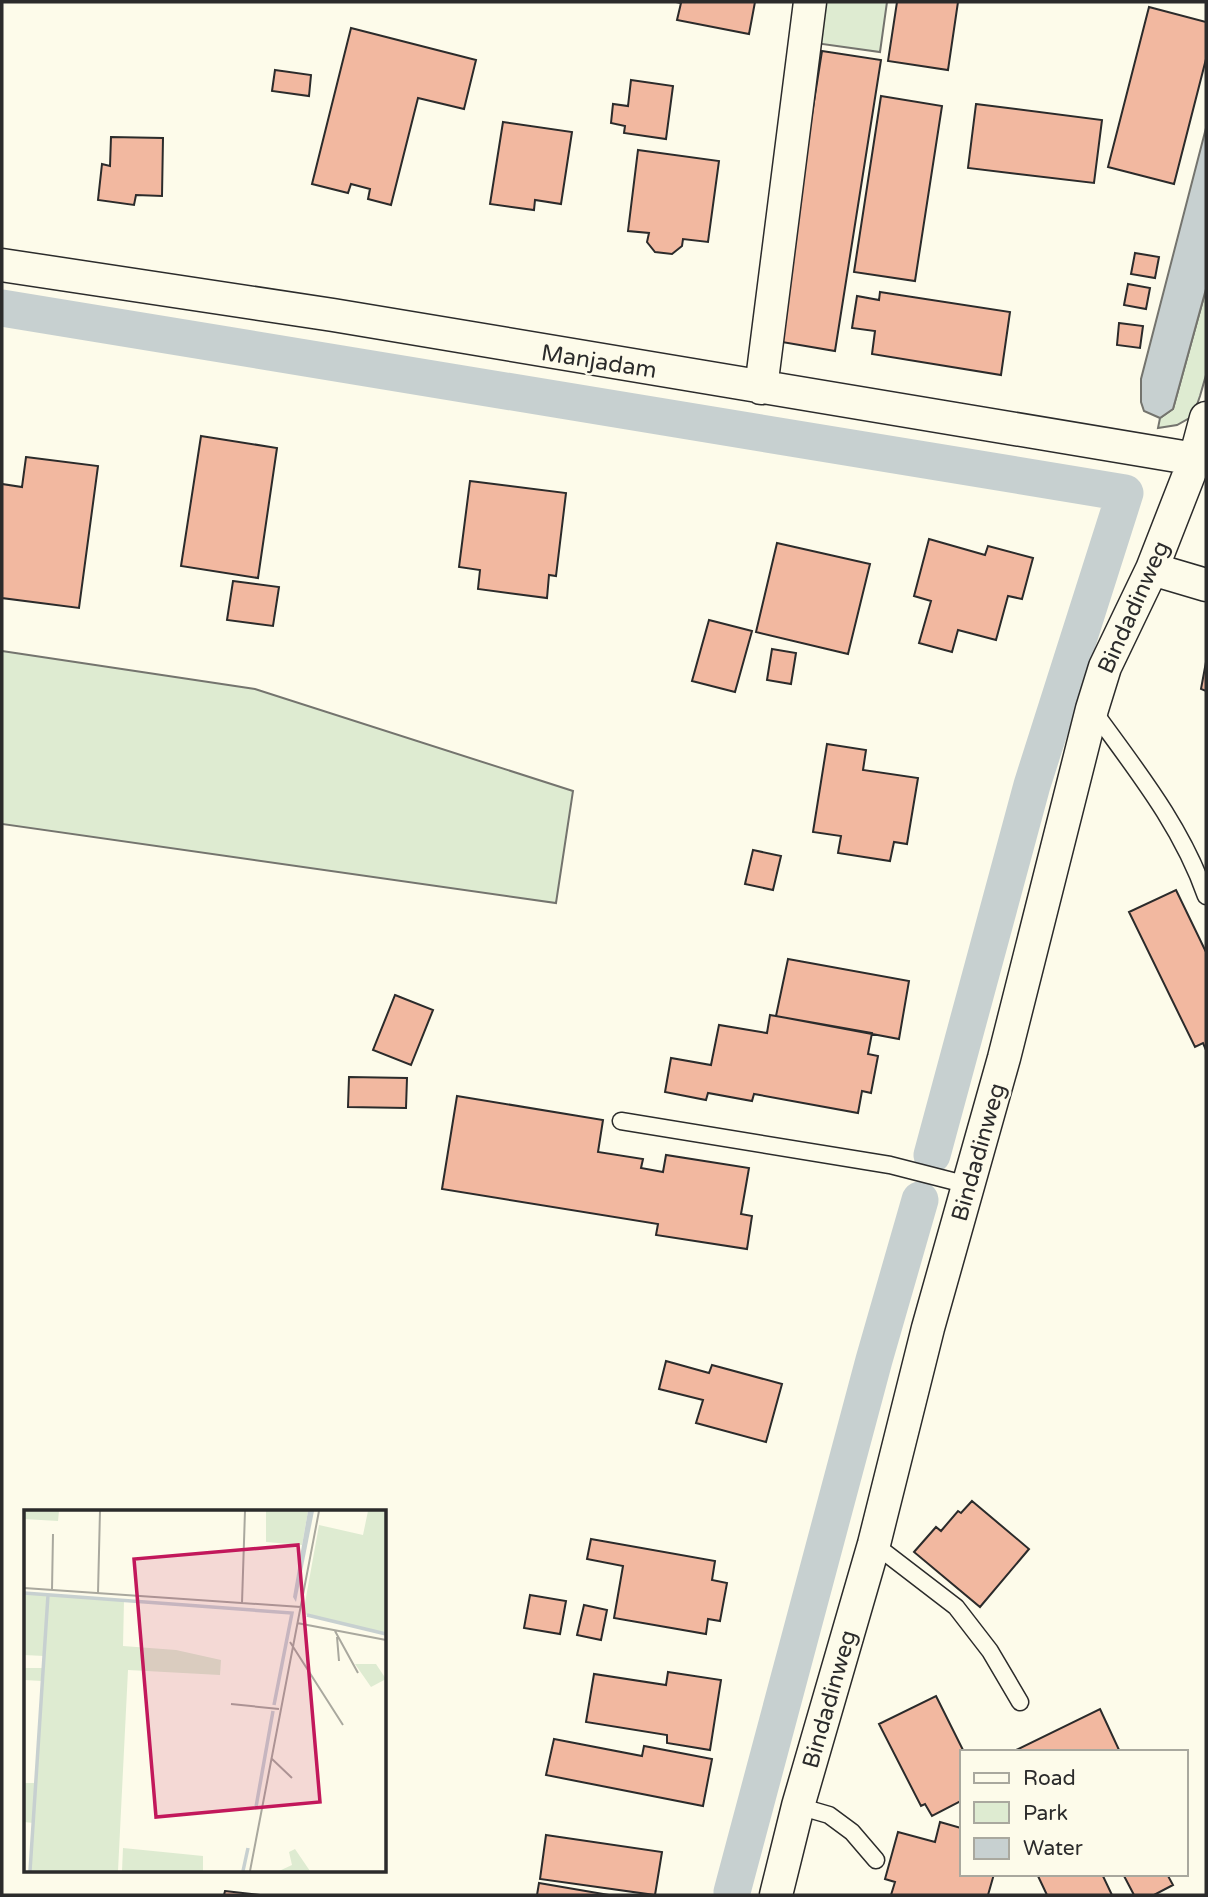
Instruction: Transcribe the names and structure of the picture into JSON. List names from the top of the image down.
{
  "streets": {
    "street": ["Manjadam", "Bindadinweg"]
  },
  "crossings": [
    ["Manjadam", "Bindadinweg"]
  ],
  "legend": ["Road", "Park", "Water"]
}
